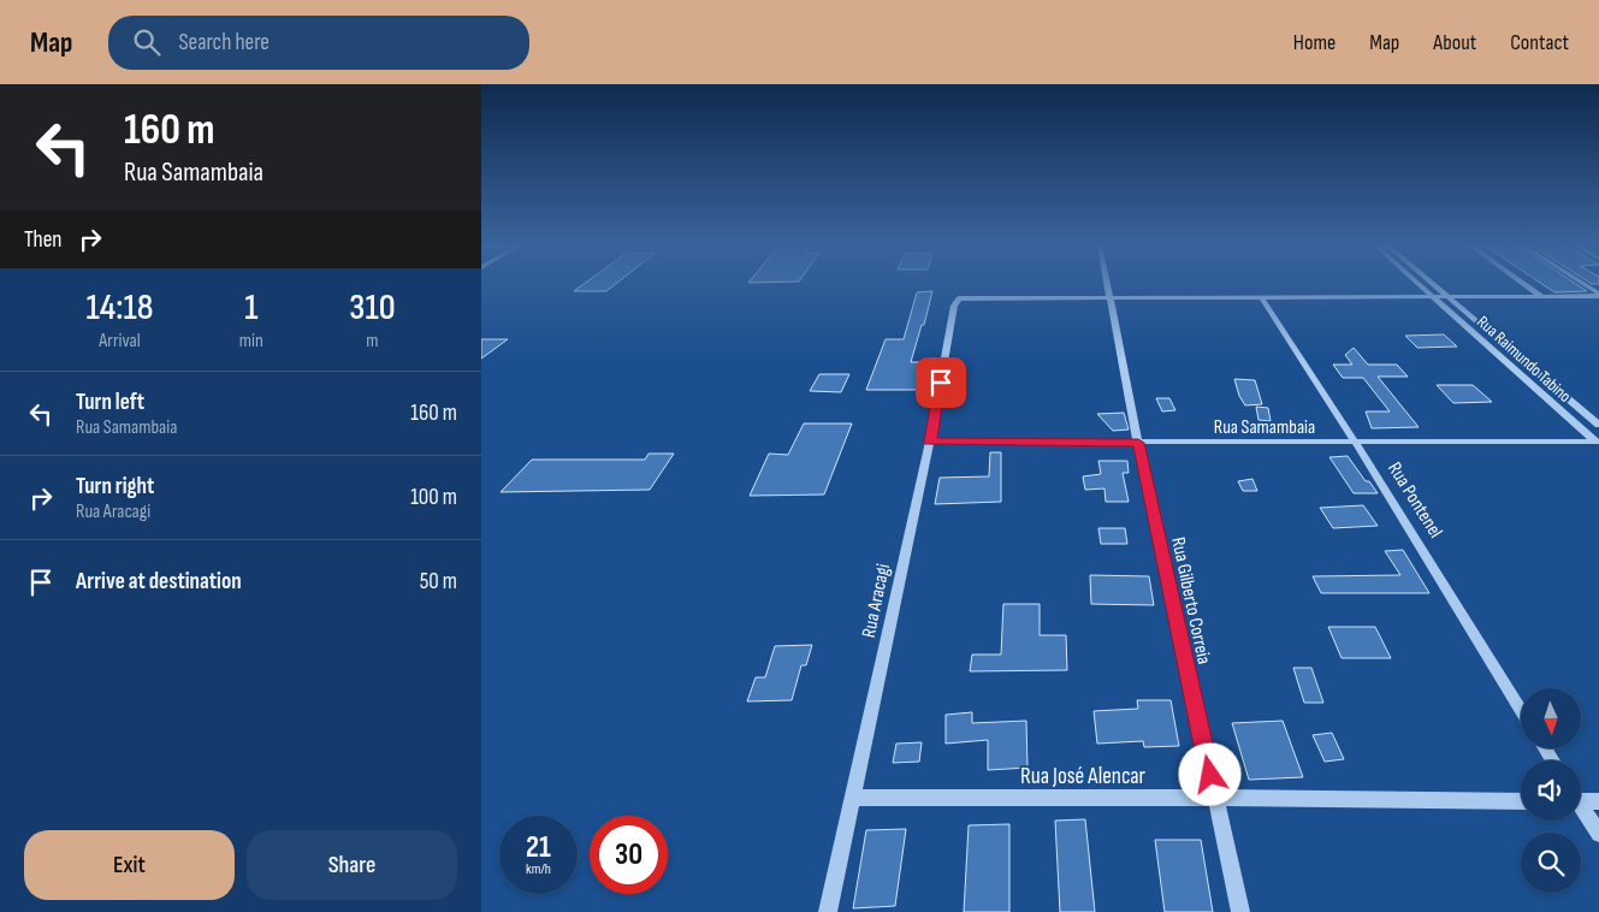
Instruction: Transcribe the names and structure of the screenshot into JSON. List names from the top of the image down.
{
  "streets": {
    "street": [
      "Rua Raimundo Tabino",
      "Rua Samambaia",
      "Rua Pontenel",
      "Rua Aracagi",
      "Rua Gilberto Correia",
      "Rua José Alencar"
    ]
  },
  "crossings": [
    ["Rua Raimundo Tabino", "Rua Samambaia"],
    ["Rua Samambaia", "Rua Pontenel"],
    ["Rua Samambaia", "Rua Aracagi"],
    ["Rua Samambaia", "Rua Gilberto Correia"],
    ["Rua Aracagi", "Rua Gilberto Correia"],
    ["Rua Aracagi", "Rua José Alencar"],
    ["Rua Gilberto Correia", "Rua José Alencar"]
  ],
  "north": "bottom",
  "page": {
    "header": "Map",
    "search": "Search here",
    "nav": [
      "Home",
      "Map",
      "About",
      "Contact"
    ],
    "turn": ["160 m", "Rua Samambaia"],
    "then": "Then",
    "eta": [
      "14:18",
      "Arrival",
      "1",
      "min",
      "310",
      "m"
    ],
    "list": [
      {
        "name": "Turn left",
        "note": "Rua Samambaia",
        "value": "160 m"
      },
      {
        "name": "Turn right",
        "note": "Rua Aracagi",
        "value": "100 m"
      },
      {
        "name": "Arrive at destination",
        "value": "50 m"
      }
    ],
    "speed": "21 km/h",
    "limit": "30",
    "buttons": ["Exit", "Share"]
  }
}
